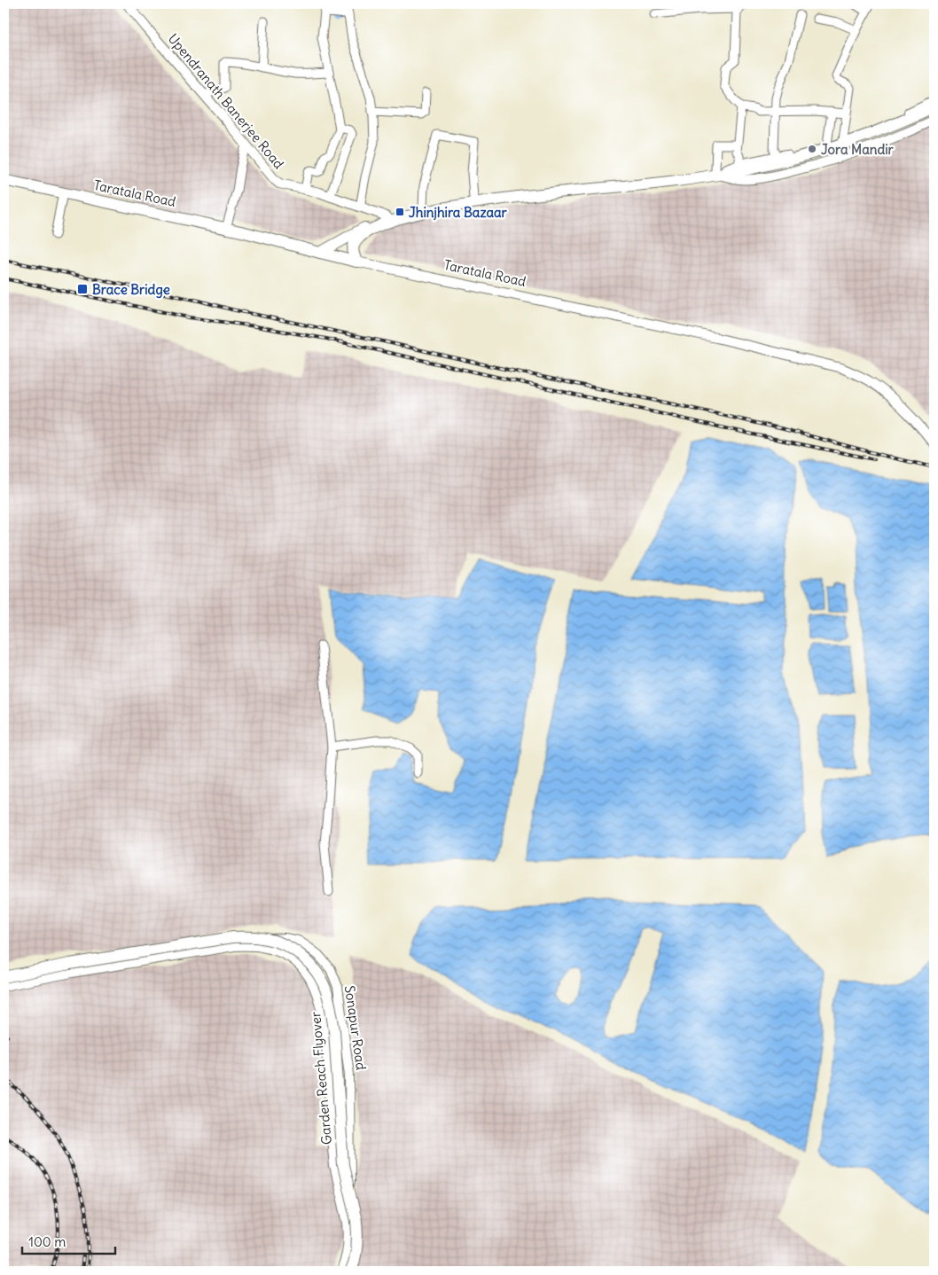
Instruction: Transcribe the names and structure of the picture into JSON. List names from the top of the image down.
{
  "streets": {
    "main road": ["Taratala Road", "Garden Reach Flyover"],
    "street": ["Upendranath Banerjee Road", "Sonapur Road"]
  },
  "crossings": [
    ["Sonapur Road", "Garden Reach Flyover"]
  ],
  "places": {
    "other": ["Jora Mandir"],
    "transit": ["Jhinjhira Bazaar", "Brace Bridge"]
  },
  "scale_bar": "100 m"
}
